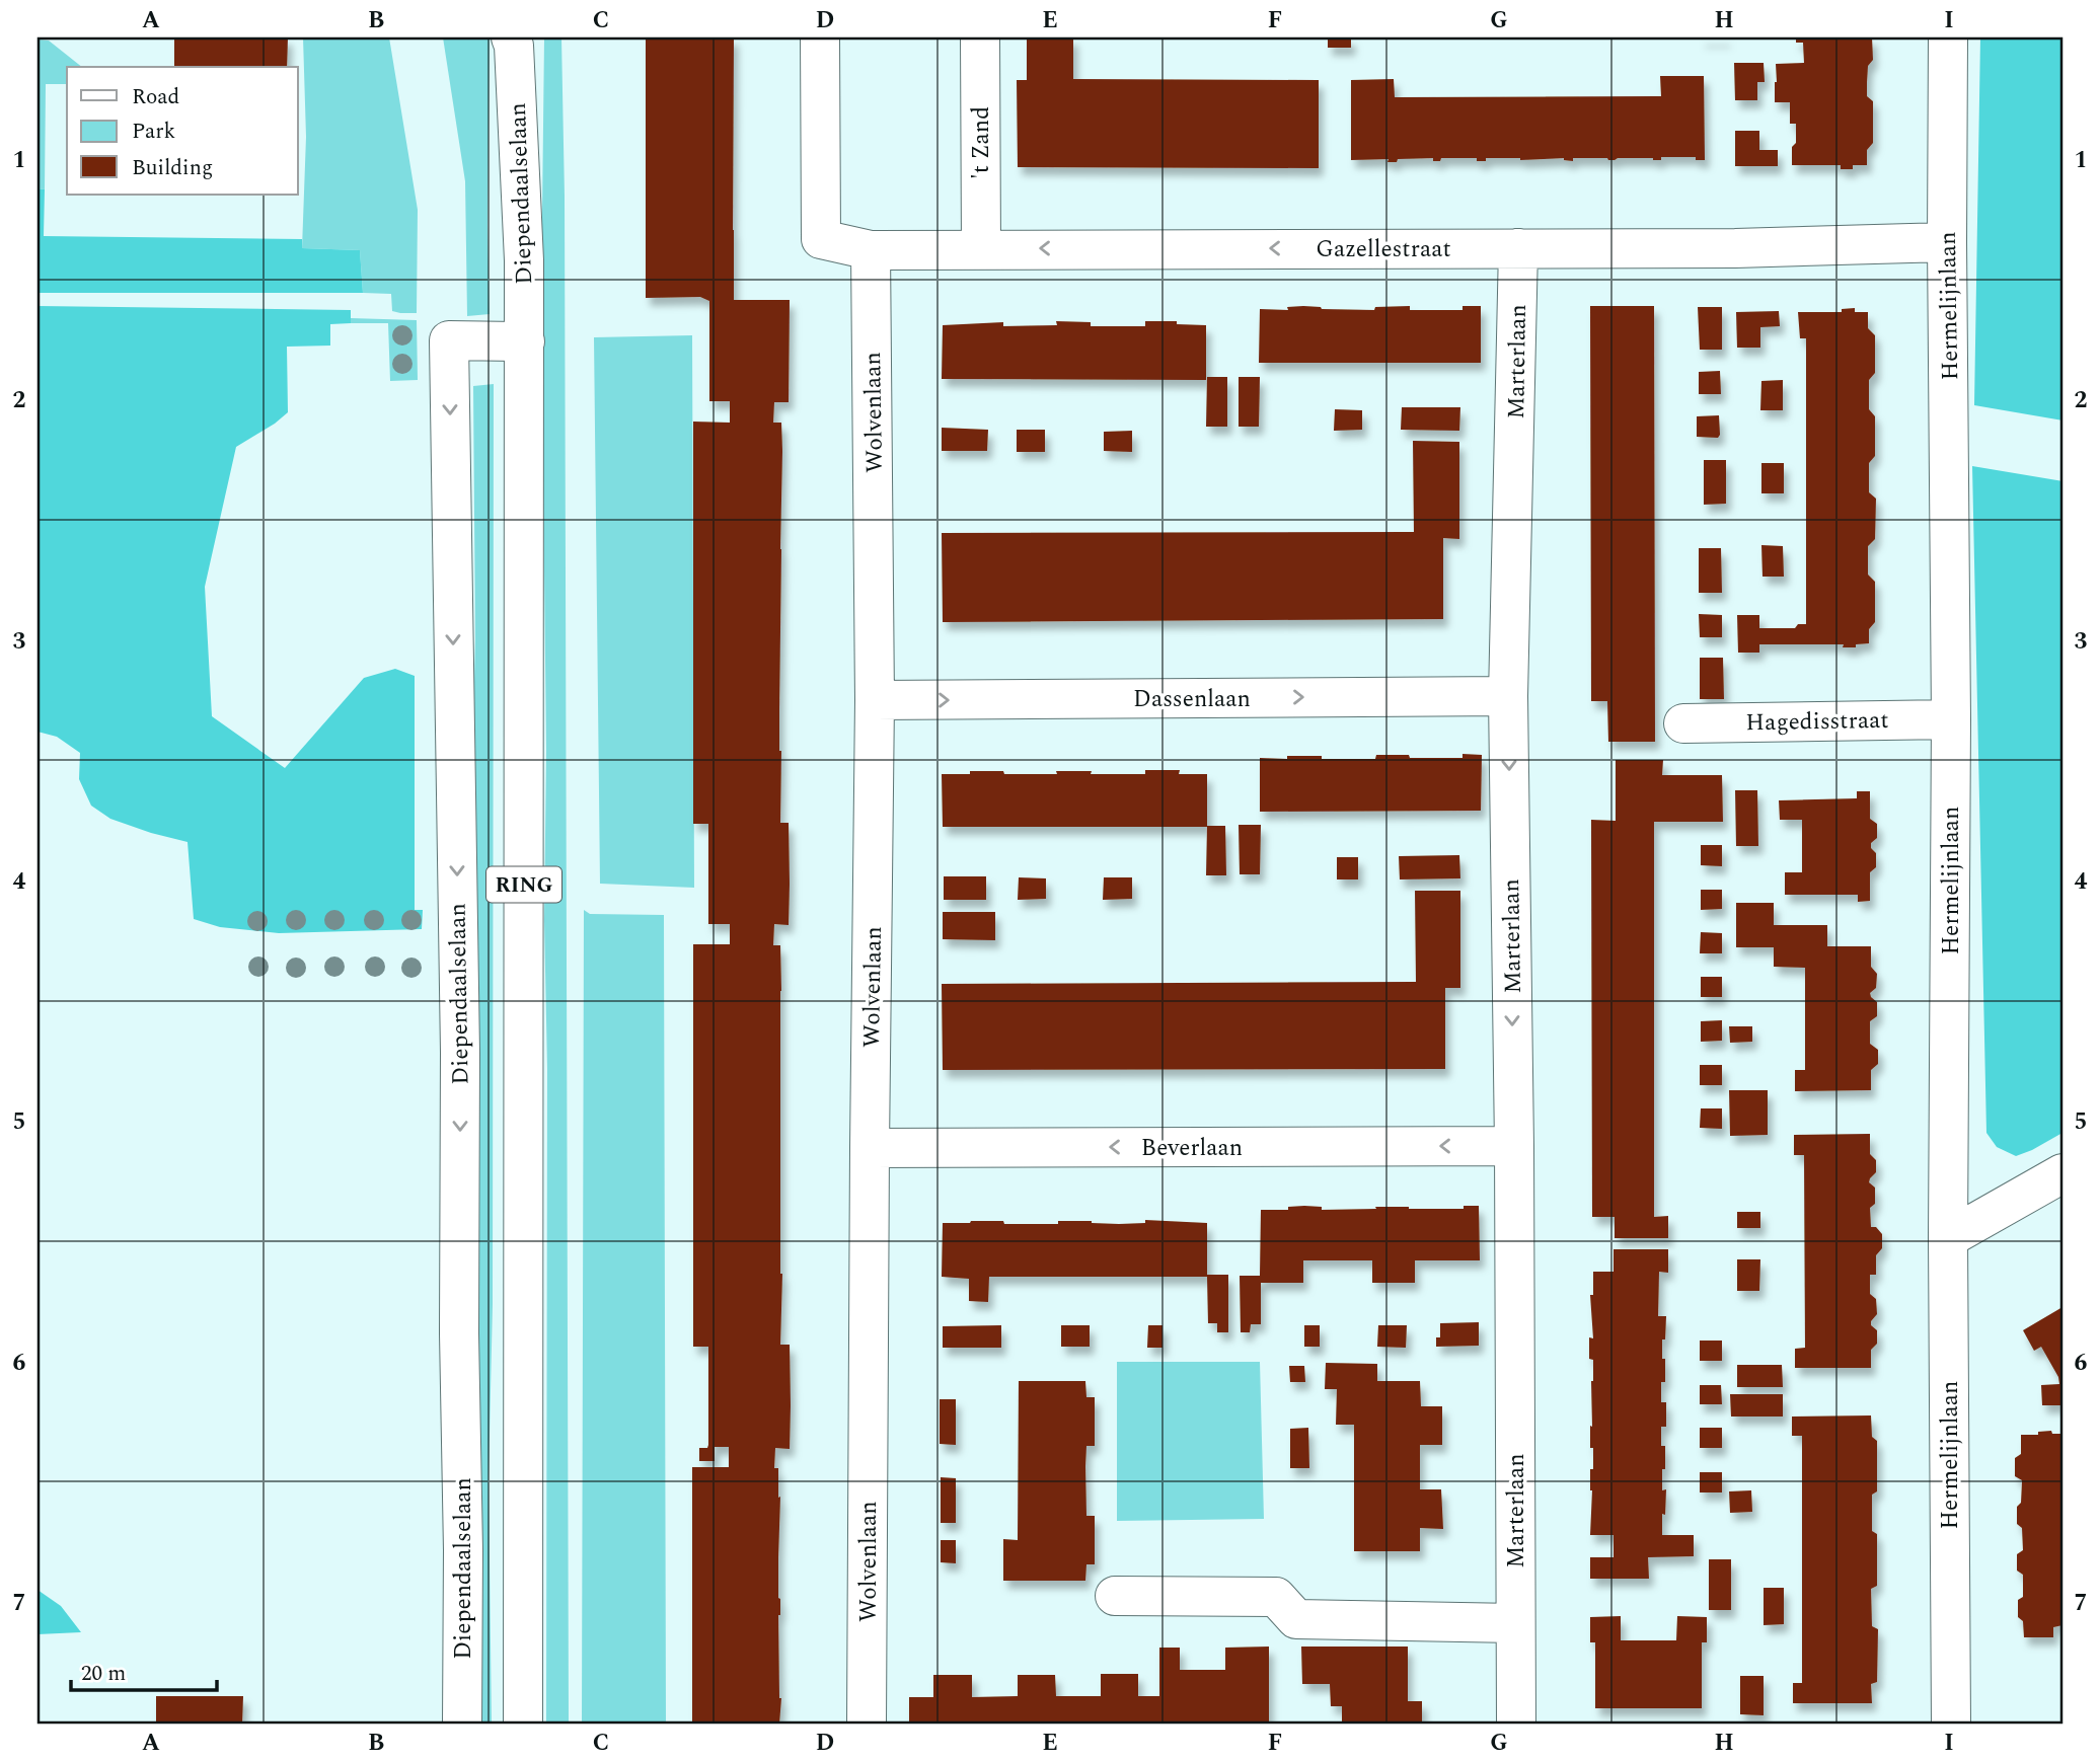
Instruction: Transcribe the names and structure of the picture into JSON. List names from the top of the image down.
{
  "streets": {
    "street": [
      "'t Zand",
      "Diependaalselaan",
      "Gazellestraat",
      "Hermelijnlaan",
      "Marterlaan",
      "Wolvenlaan",
      "Dassenlaan",
      "Hagedisstraat",
      "RING",
      "Beverlaan"
    ]
  },
  "crossings": [
    ["'t Zand", "Gazellestraat"],
    ["Gazellestraat", "Hermelijnlaan"],
    ["Gazellestraat", "Marterlaan"],
    ["Gazellestraat", "Wolvenlaan"],
    ["Hermelijnlaan", "Hagedisstraat"],
    ["Marterlaan", "Dassenlaan"],
    ["Marterlaan", "Beverlaan"],
    ["Wolvenlaan", "Dassenlaan"],
    ["Wolvenlaan", "Beverlaan"]
  ],
  "one_way": ["Gazellestraat", "Dassenlaan", "Beverlaan"],
  "legend": ["Road", "Park", "Building"],
  "scale_bar": "20 m",
  "grid": {
    "columns": [
      "A",
      "B",
      "C",
      "D",
      "E",
      "F",
      "G",
      "H",
      "I"
    ],
    "rows": [
      "1",
      "2",
      "3",
      "4",
      "5",
      "6",
      "7"
    ]
  }
}
